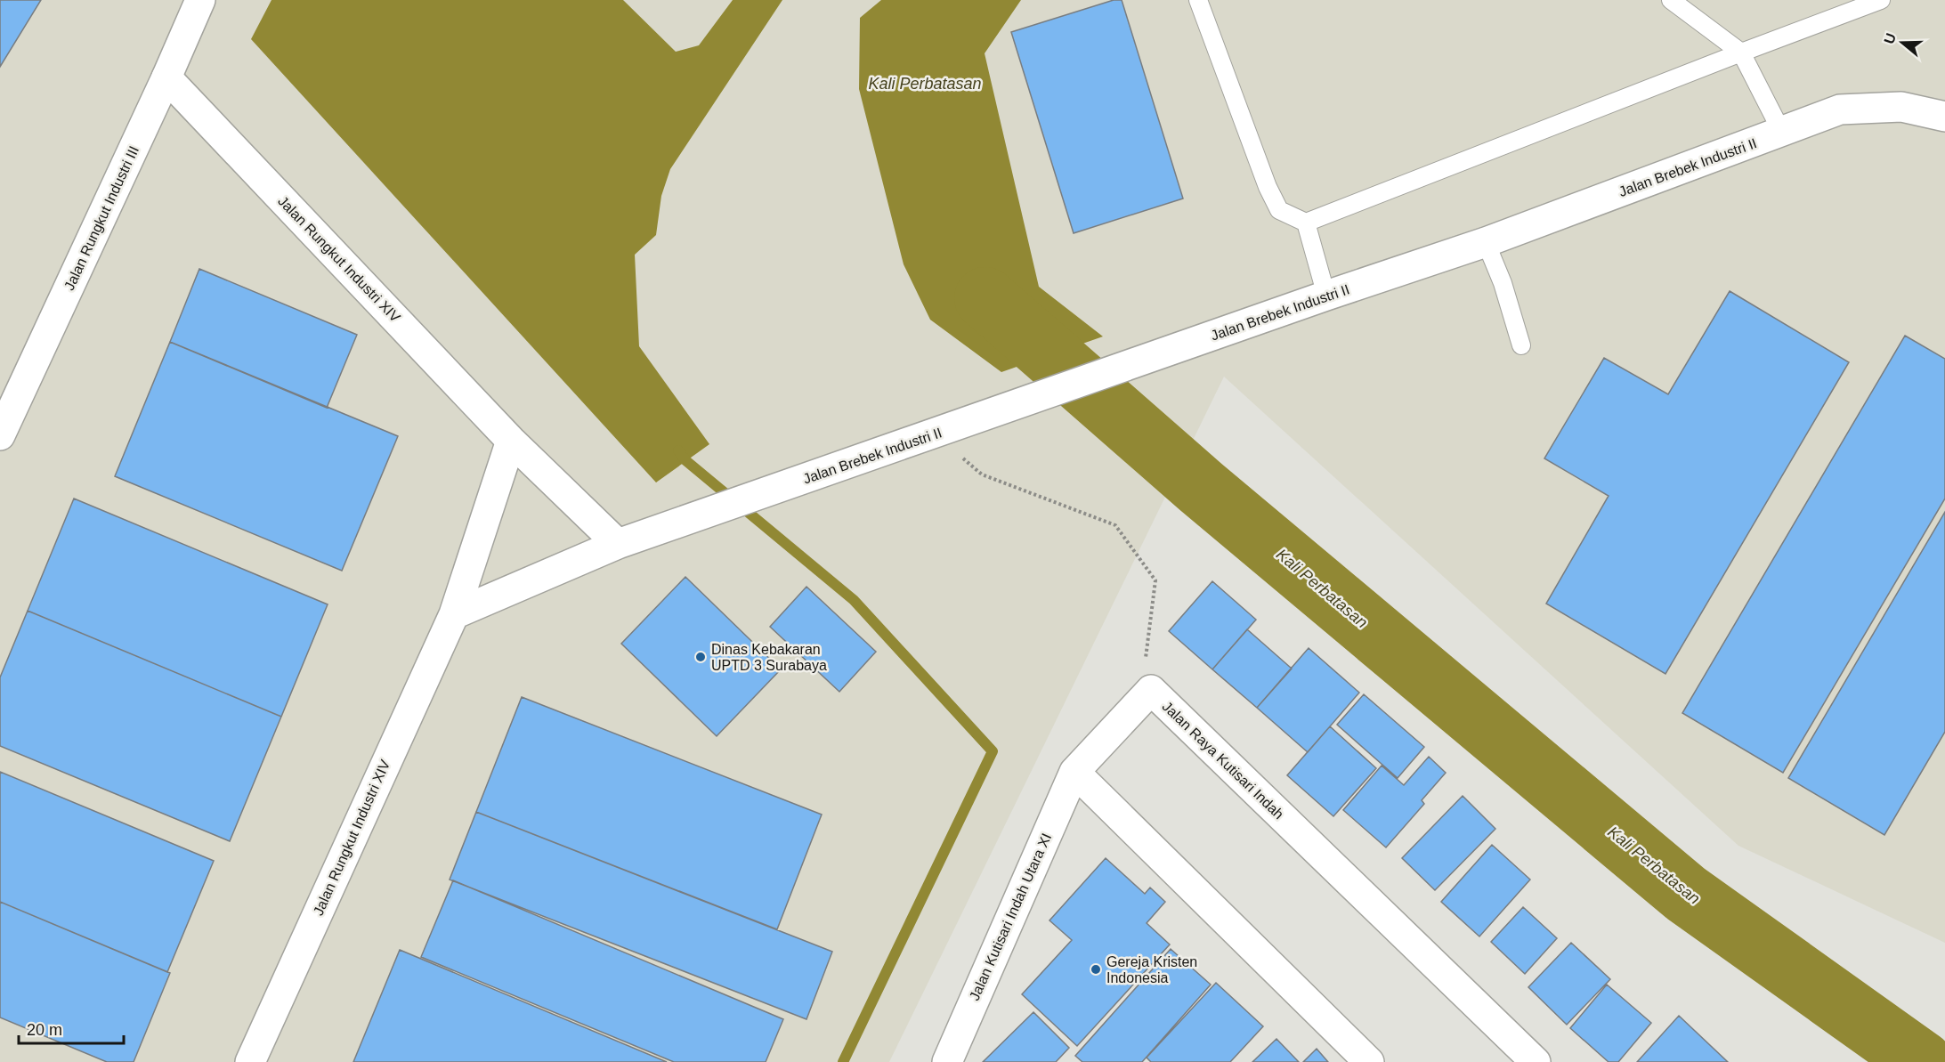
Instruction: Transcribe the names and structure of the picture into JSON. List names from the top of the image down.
{
  "streets": {
    "street": [
      "Jalan Brebek Industri II",
      "Jalan Rungkut Industri III",
      "Jalan Rungkut Industri XIV",
      "Jalan Raya Kutisari Indah",
      "Jalan Kutisari Indah Utara XI"
    ]
  },
  "crossings": [
    ["Jalan Brebek Industri II", "Jalan Rungkut Industri XIV"],
    ["Jalan Rungkut Industri III", "Jalan Rungkut Industri XIV"],
    ["Jalan Raya Kutisari Indah", "Jalan Kutisari Indah Utara XI"]
  ],
  "water": ["Kali Perbatasan"],
  "places": ["Dinas Kebakaran UPTD 3 Surabaya", "Gereja Kristen Indonesia"],
  "scale_bar": "20 m",
  "north": "left"
}
